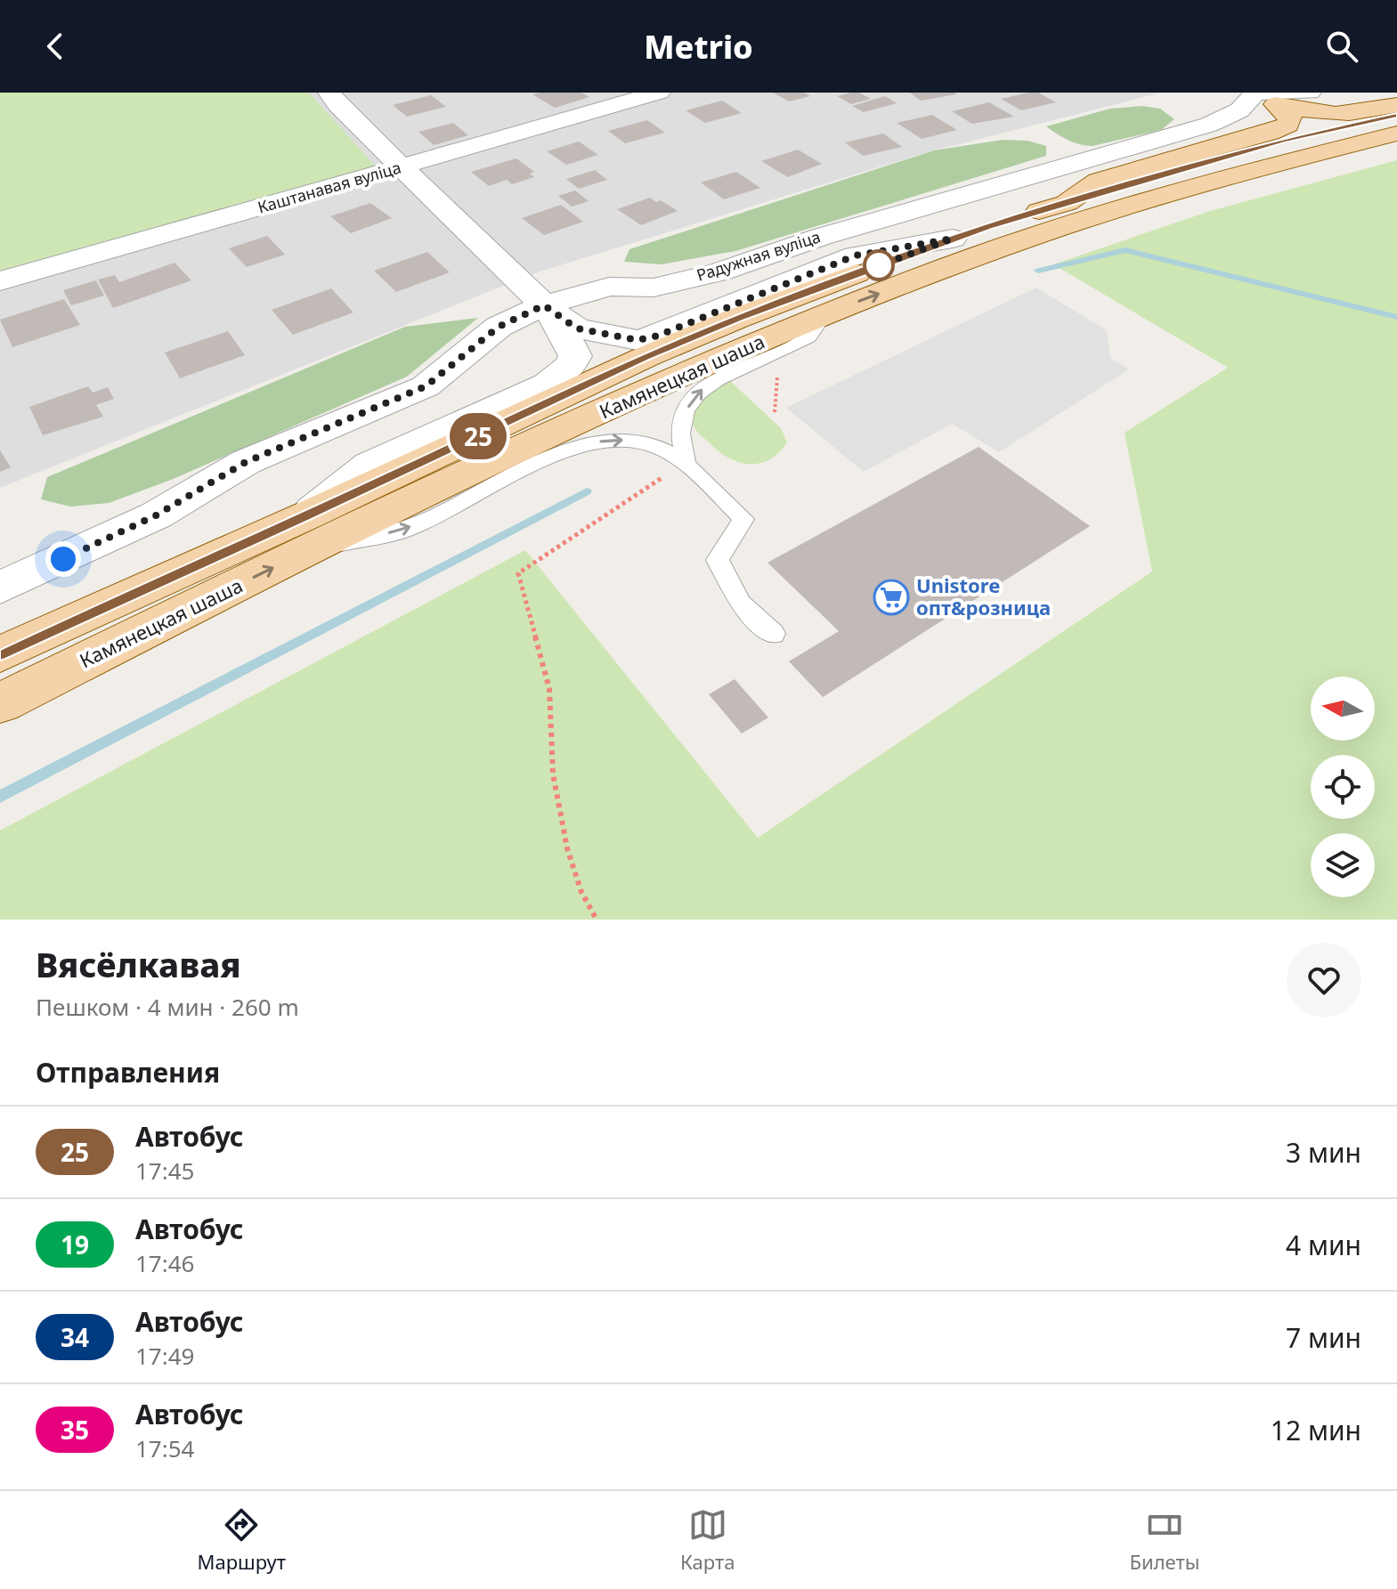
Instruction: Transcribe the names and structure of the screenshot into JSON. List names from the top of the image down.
{
  "streets": {
    "main road": ["Камянецкая шаша"],
    "street": ["Каштанавая вуліца", "Радужная вуліца"]
  },
  "crossings": [
    ["Радужная вуліца", "Камянецкая шаша"]
  ],
  "places": {
    "supermarket": ["Unistore опт&розница"]
  },
  "lines": ["bus line 25"],
  "north": "left",
  "page": {
    "header": "Metrio",
    "on_map": "25",
    "heading": [
      ["Вясёлкавая", "Пешком · 4 мин · 260 m"],
      "Отправления"
    ],
    "list": [
      {
        "mark": "25",
        "name": "Автобус",
        "note": "17:45",
        "value": "3 мин"
      },
      {
        "mark": "19",
        "name": "Автобус",
        "note": "17:46",
        "value": "4 мин"
      },
      {
        "mark": "34",
        "name": "Автобус",
        "note": "17:49",
        "value": "7 мин"
      },
      {
        "mark": "35",
        "name": "Автобус",
        "note": "17:54",
        "value": "12 мин"
      }
    ],
    "tabs": ["Маршрут", "Карта", "Билеты"]
  }
}
